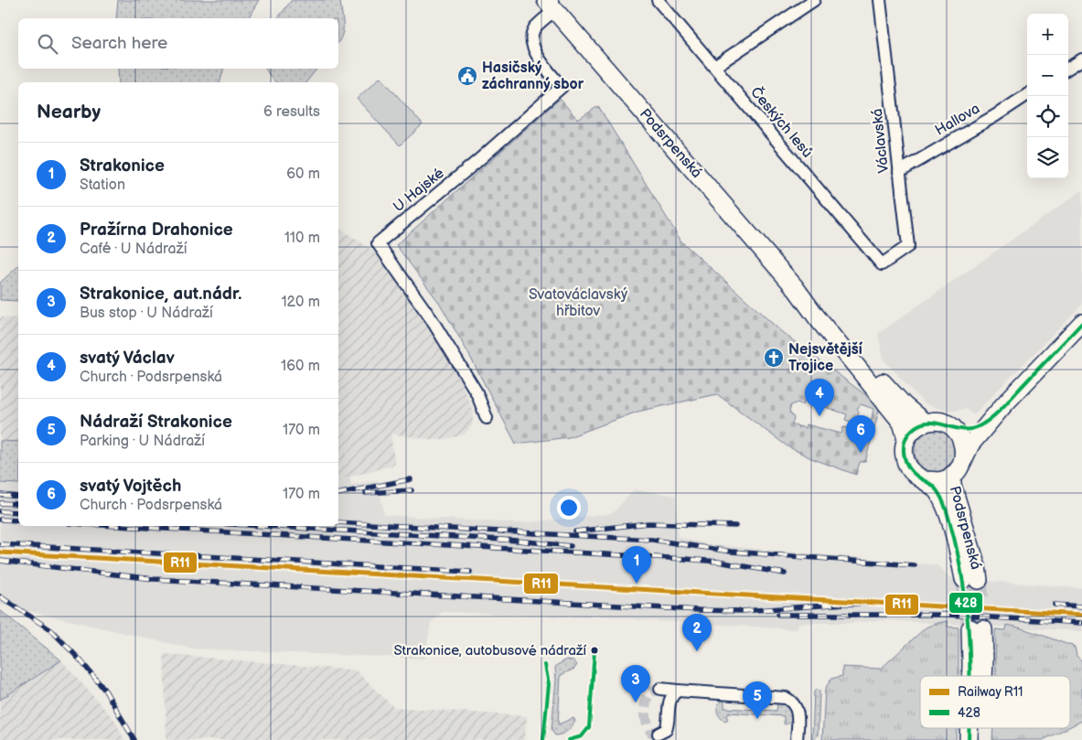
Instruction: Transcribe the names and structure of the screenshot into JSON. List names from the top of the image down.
{
  "streets": {
    "main road": ["Podsrpenská"],
    "street": [
      "Hallova",
      "Českých lesů",
      "Václavská",
      "U Hajské"
    ]
  },
  "crossings": [
    ["Hallova", "Václavská"],
    ["Českých lesů", "Václavská"],
    ["Podsrpenská", "U Hajské"]
  ],
  "parks": ["Svatováclavský hřbitov"],
  "places": {
    "public building": ["Hasičský záchranný sbor"],
    "church": ["Nejsvětější Trojice"],
    "other": ["Strakonice, autobusové nádraží"]
  },
  "lines": ["transit line 428", "rail line R11"],
  "legend": ["Railway R11", "428"],
  "page": {
    "map_buttons": ["+", "−"],
    "search": "Search here",
    "heading": ["Nearby", "6 results"],
    "list": [
      {
        "mark": "1",
        "name": "Strakonice",
        "note": "Station",
        "value": "60 m"
      },
      {
        "mark": "2",
        "name": "Pražírna Drahonice",
        "note": "Café · U Nádraží",
        "value": "110 m"
      },
      {
        "mark": "3",
        "name": "Strakonice, aut.nádr.",
        "note": "Bus stop · U Nádraží",
        "value": "120 m"
      },
      {
        "mark": "4",
        "name": "svatý Václav",
        "note": "Church · Podsrpenská",
        "value": "160 m"
      },
      {
        "mark": "5",
        "name": "Nádraží Strakonice",
        "note": "Parking · U Nádraží",
        "value": "170 m"
      },
      {
        "mark": "6",
        "name": "svatý Vojtěch",
        "note": "Church · Podsrpenská",
        "value": "170 m"
      }
    ],
    "pins": [
      "4",
      "6",
      "1",
      "2",
      "3",
      "5"
    ]
  }
}
